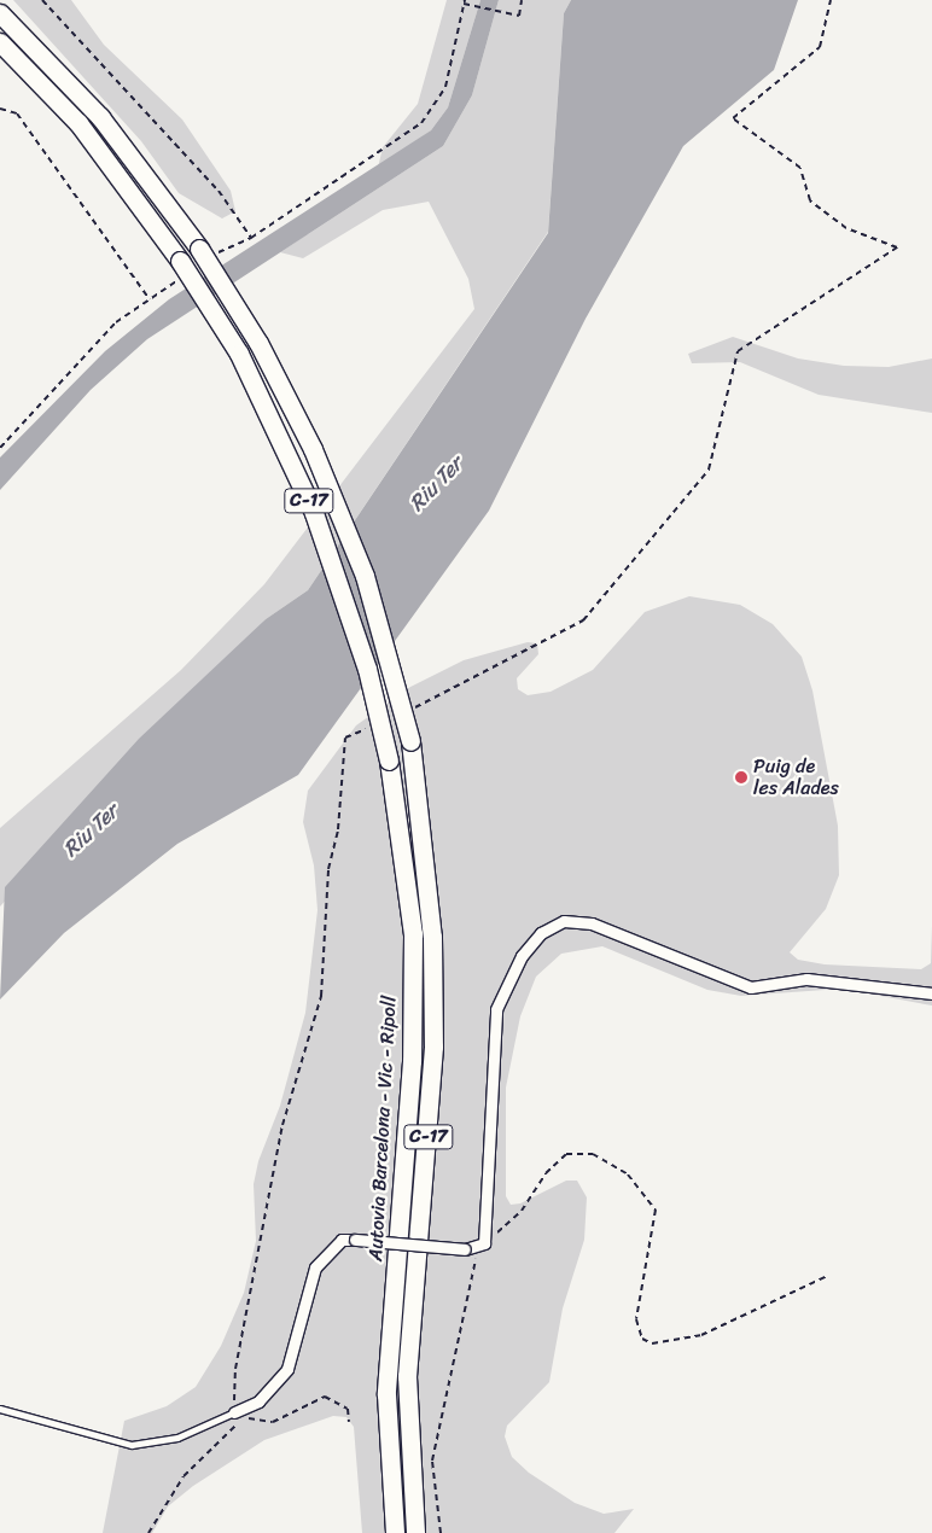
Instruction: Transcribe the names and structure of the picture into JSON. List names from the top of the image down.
{
  "streets": {
    "highway": ["C-17", "Autovia Barcelona - Vic - Ripoll"]
  },
  "water": ["Riu Ter"],
  "places": ["Puig de les Alades"]
}
